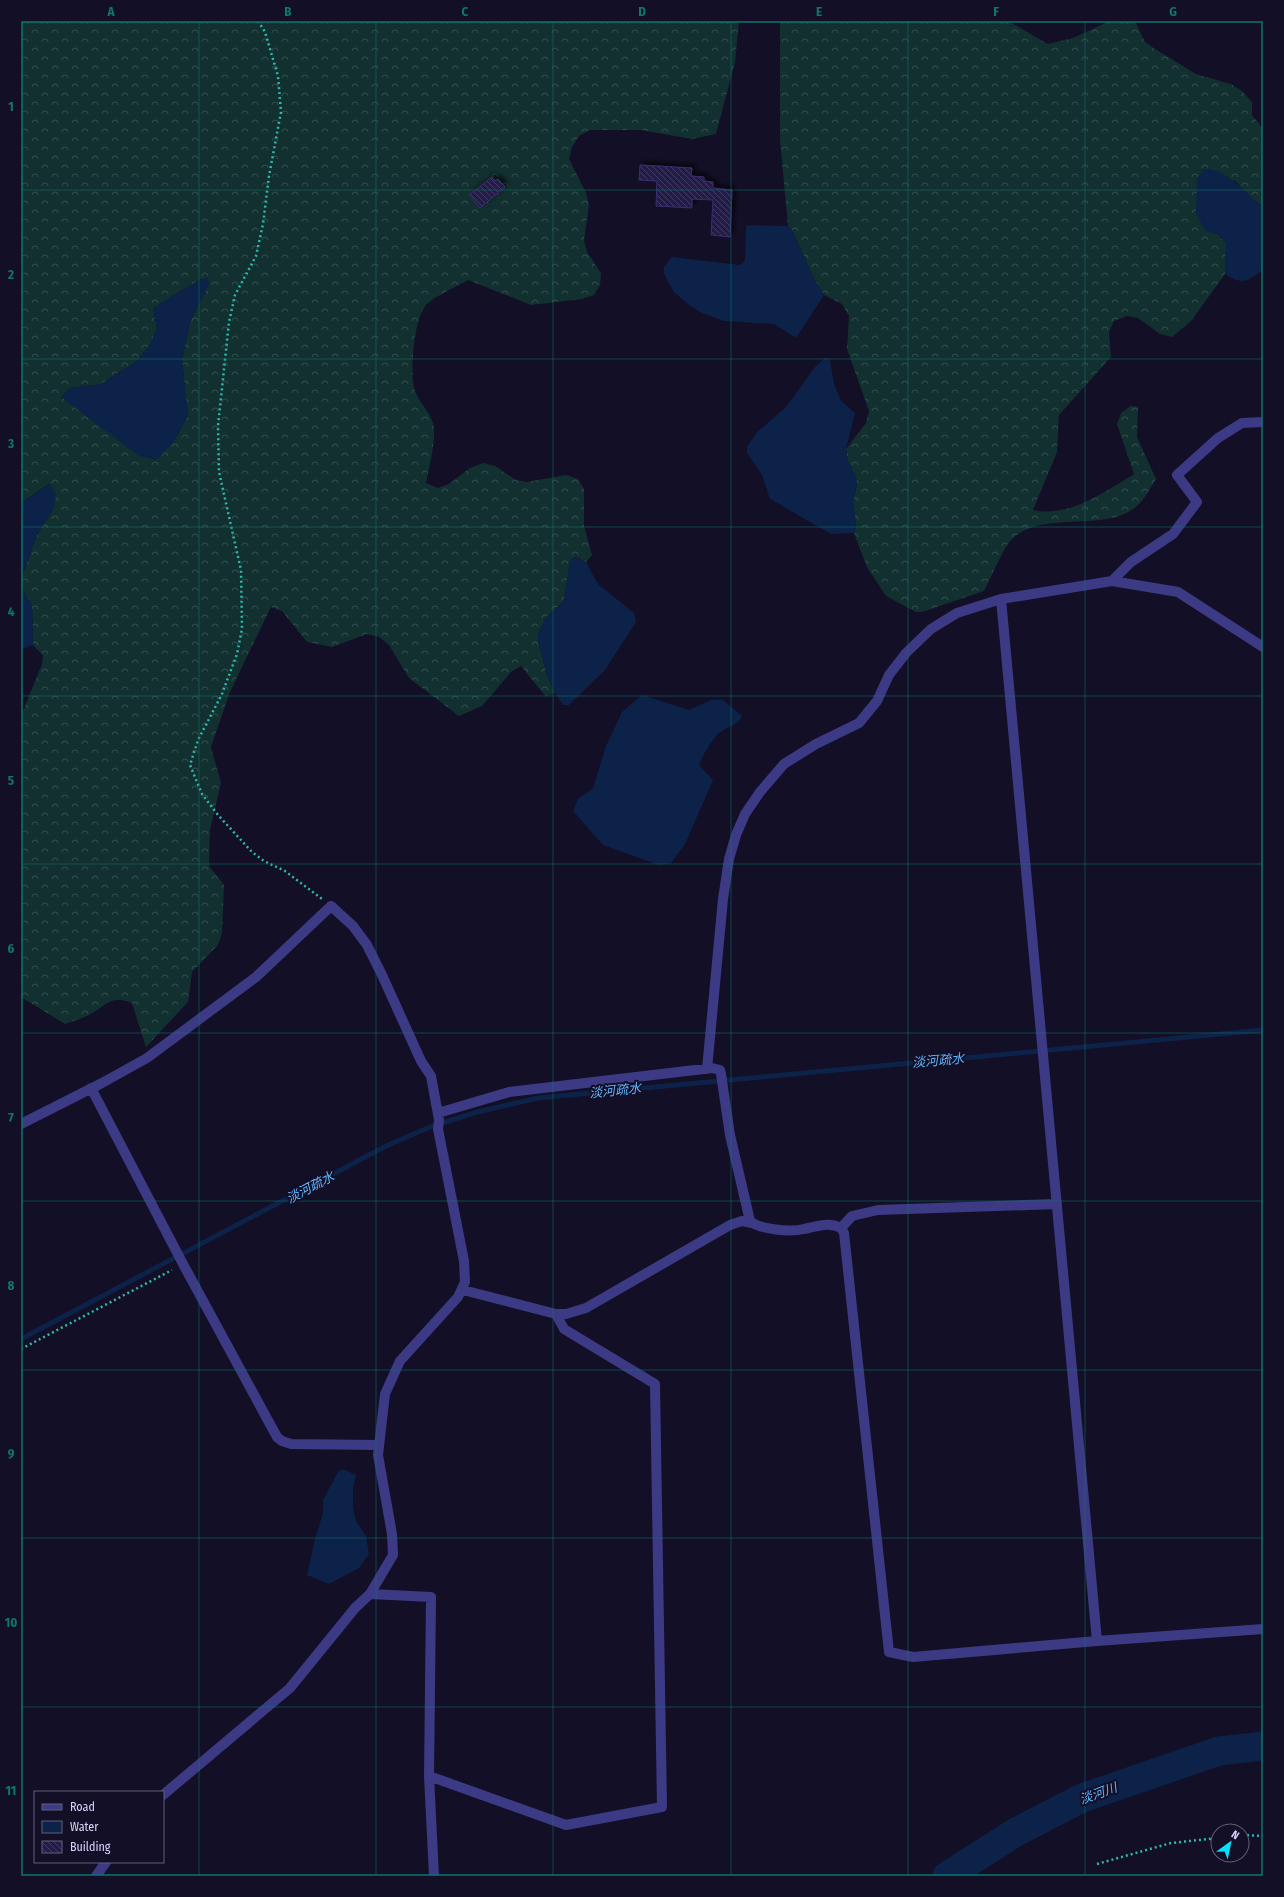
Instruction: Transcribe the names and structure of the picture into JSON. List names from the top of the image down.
{
  "water": ["淡河疏水", "淡河川"],
  "legend": ["Road", "Water", "Building"],
  "north": "top right",
  "grid": {
    "columns": [
      "A",
      "B",
      "C",
      "D",
      "E",
      "F",
      "G"
    ],
    "rows": [
      "1",
      "2",
      "3",
      "4",
      "5",
      "6",
      "7",
      "8",
      "9",
      "10",
      "11"
    ]
  }
}
